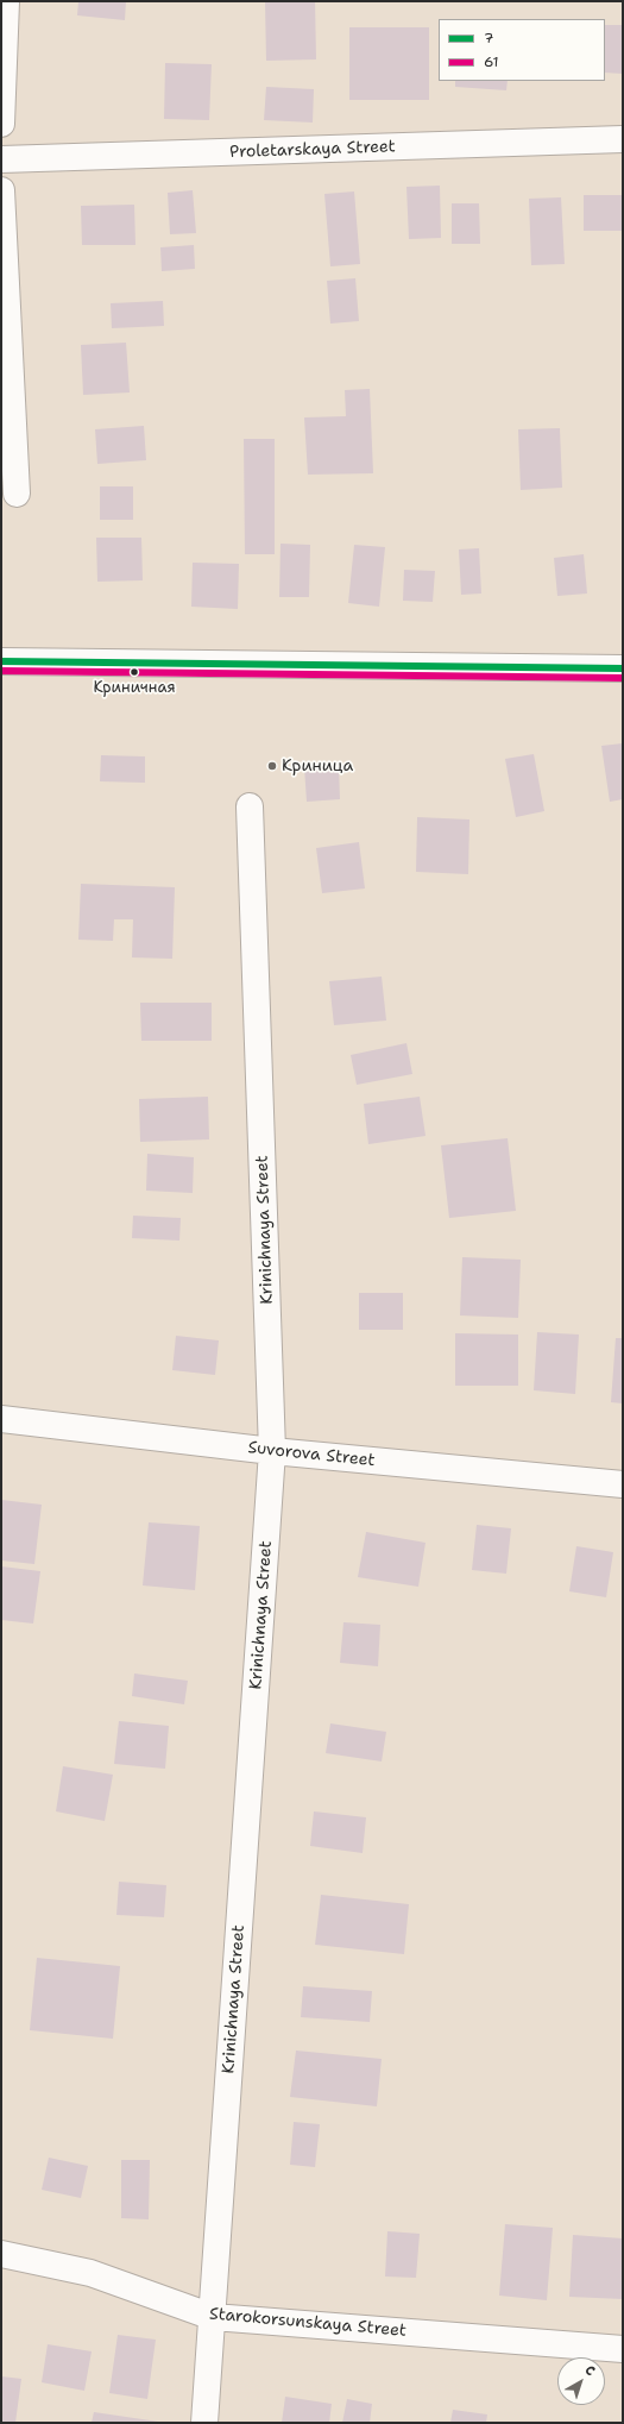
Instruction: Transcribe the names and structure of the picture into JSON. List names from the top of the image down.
{
  "streets": {
    "street": [
      "Proletarskaya Street",
      "Krinichnaya Street",
      "Suvorova Street",
      "Starokorsunskaya Street"
    ]
  },
  "crossings": [
    ["Krinichnaya Street", "Suvorova Street"],
    ["Krinichnaya Street", "Starokorsunskaya Street"]
  ],
  "places": ["Криничная", "Криница"],
  "lines": ["transit line 7", "transit line 61"],
  "legend": ["7", "61"],
  "north": "top right"
}
